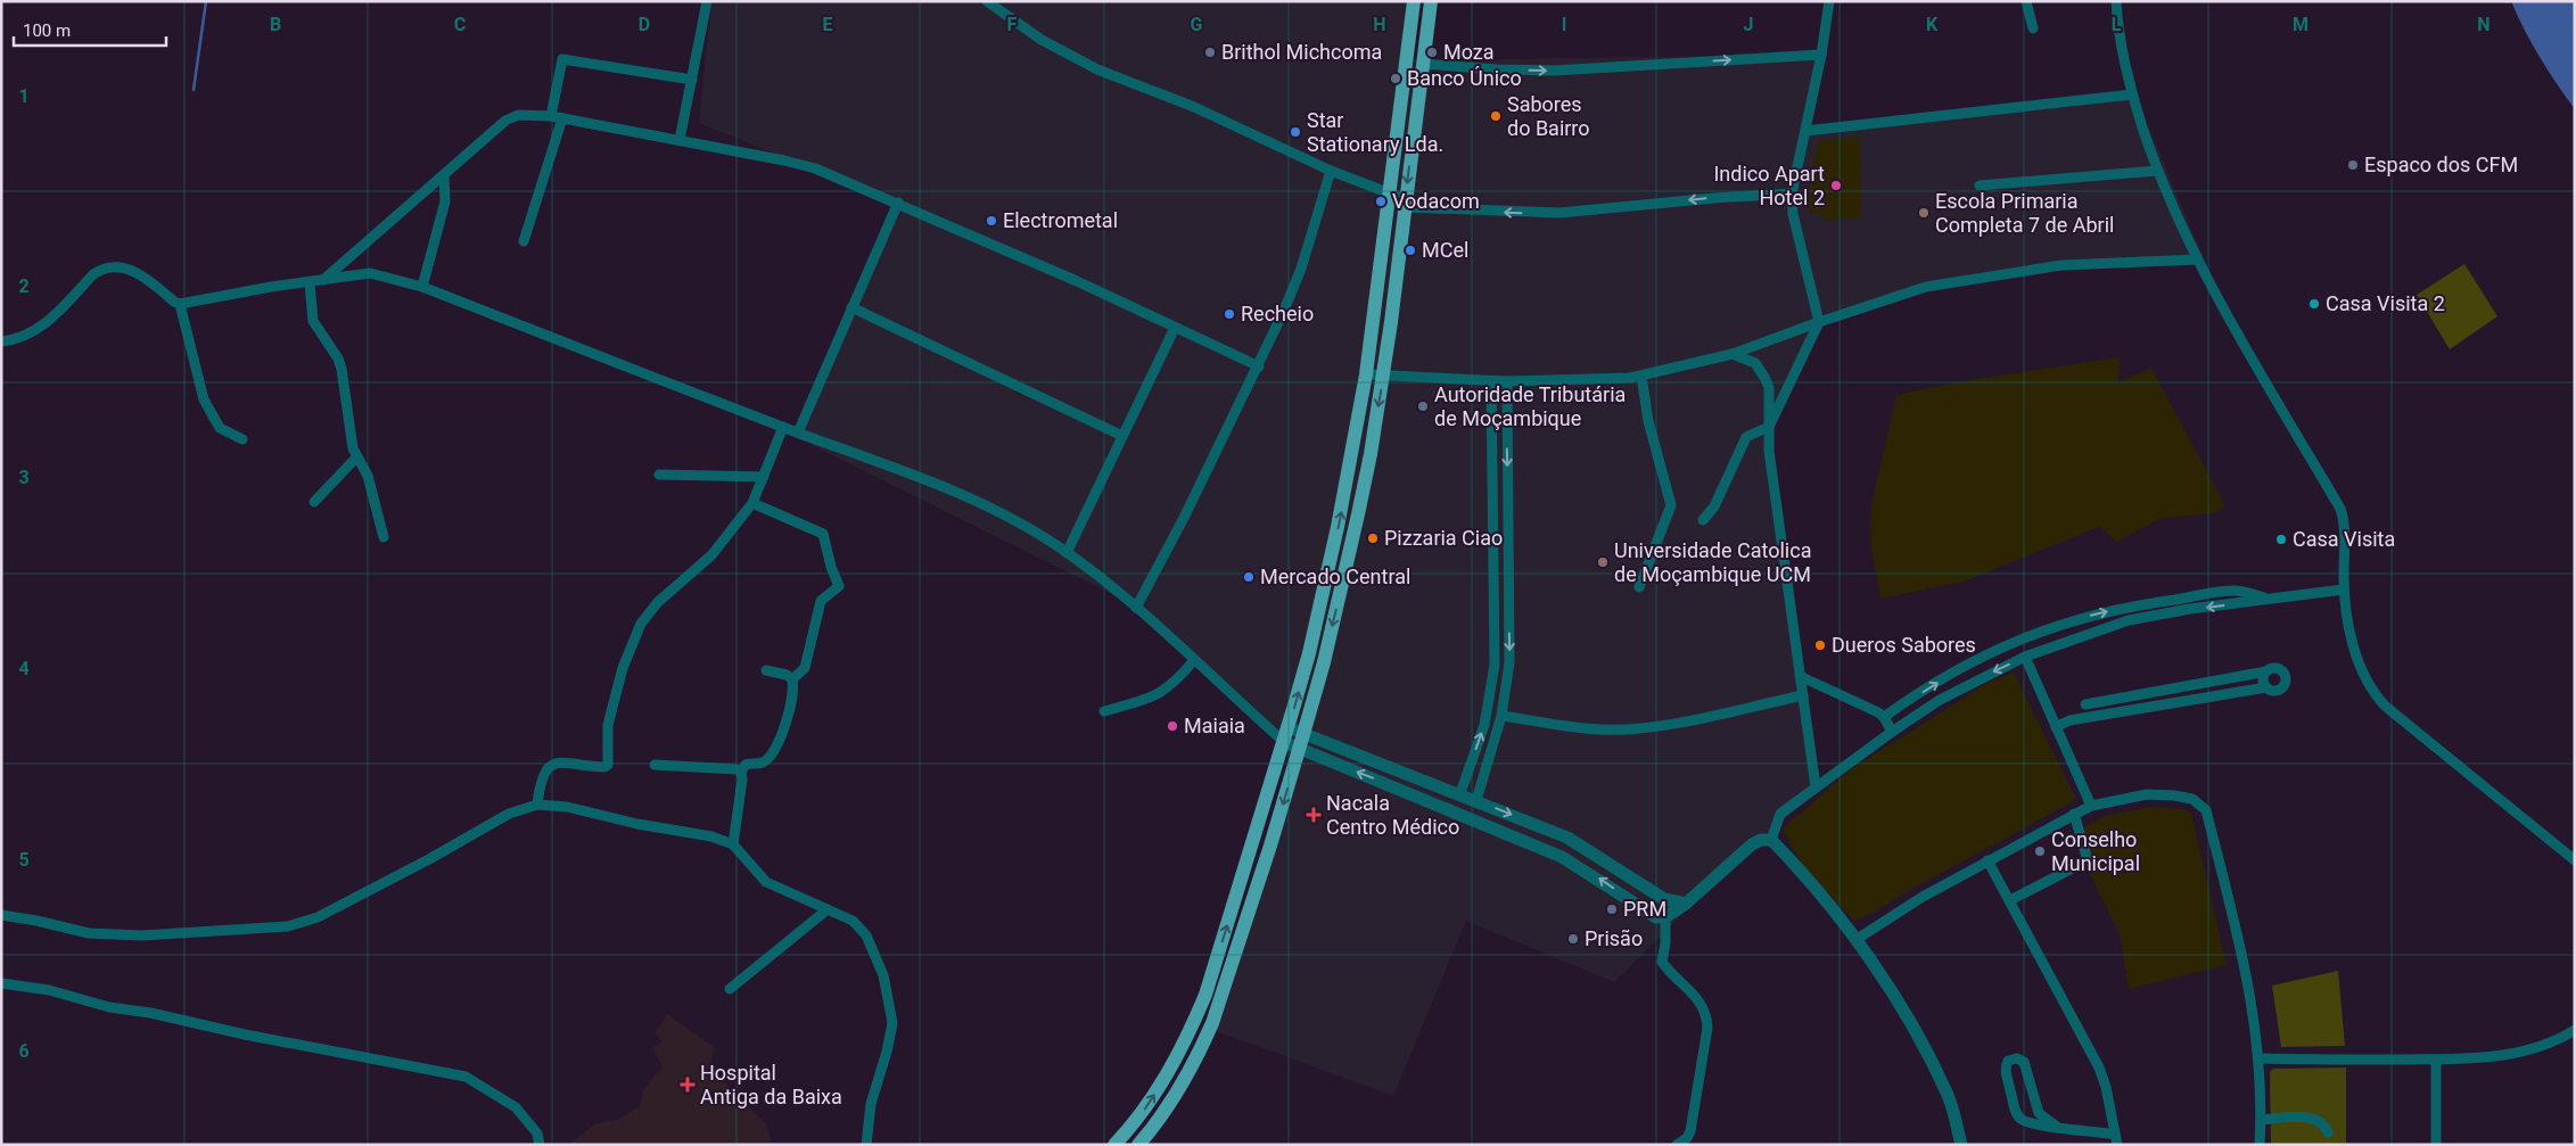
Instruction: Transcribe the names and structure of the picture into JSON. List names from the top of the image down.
{
  "places": {
    "other": [
      "Brithol Michcoma",
      "Moza",
      "Banco Único",
      "Sabores do Bairro",
      "Star Stationary Lda.",
      "Espaco dos CFM",
      "Indico Apart Hotel 2",
      "Vodacom",
      "Escola Primaria Completa 7 de Abril",
      "Electrometal",
      "MCel",
      "Casa Visita 2",
      "Recheio",
      "Autoridade Tributária de Moçambique",
      "Pizzaria Ciao",
      "Casa Visita",
      "Universidade Catolica de Moçambique UCM",
      "Mercado Central",
      "Dueros Sabores",
      "Maiaia",
      "Conselho Municipal",
      "PRM",
      "Prisão"
    ],
    "health": ["Nacala Centro Médico", "Hospital Antiga da Baixa"]
  },
  "scale_bar": "100 m",
  "grid": {
    "columns": [
      "B",
      "C",
      "D",
      "E",
      "F",
      "G",
      "H",
      "I",
      "J",
      "K",
      "L",
      "M",
      "N"
    ],
    "rows": [
      "1",
      "2",
      "3",
      "4",
      "5",
      "6"
    ]
  }
}
